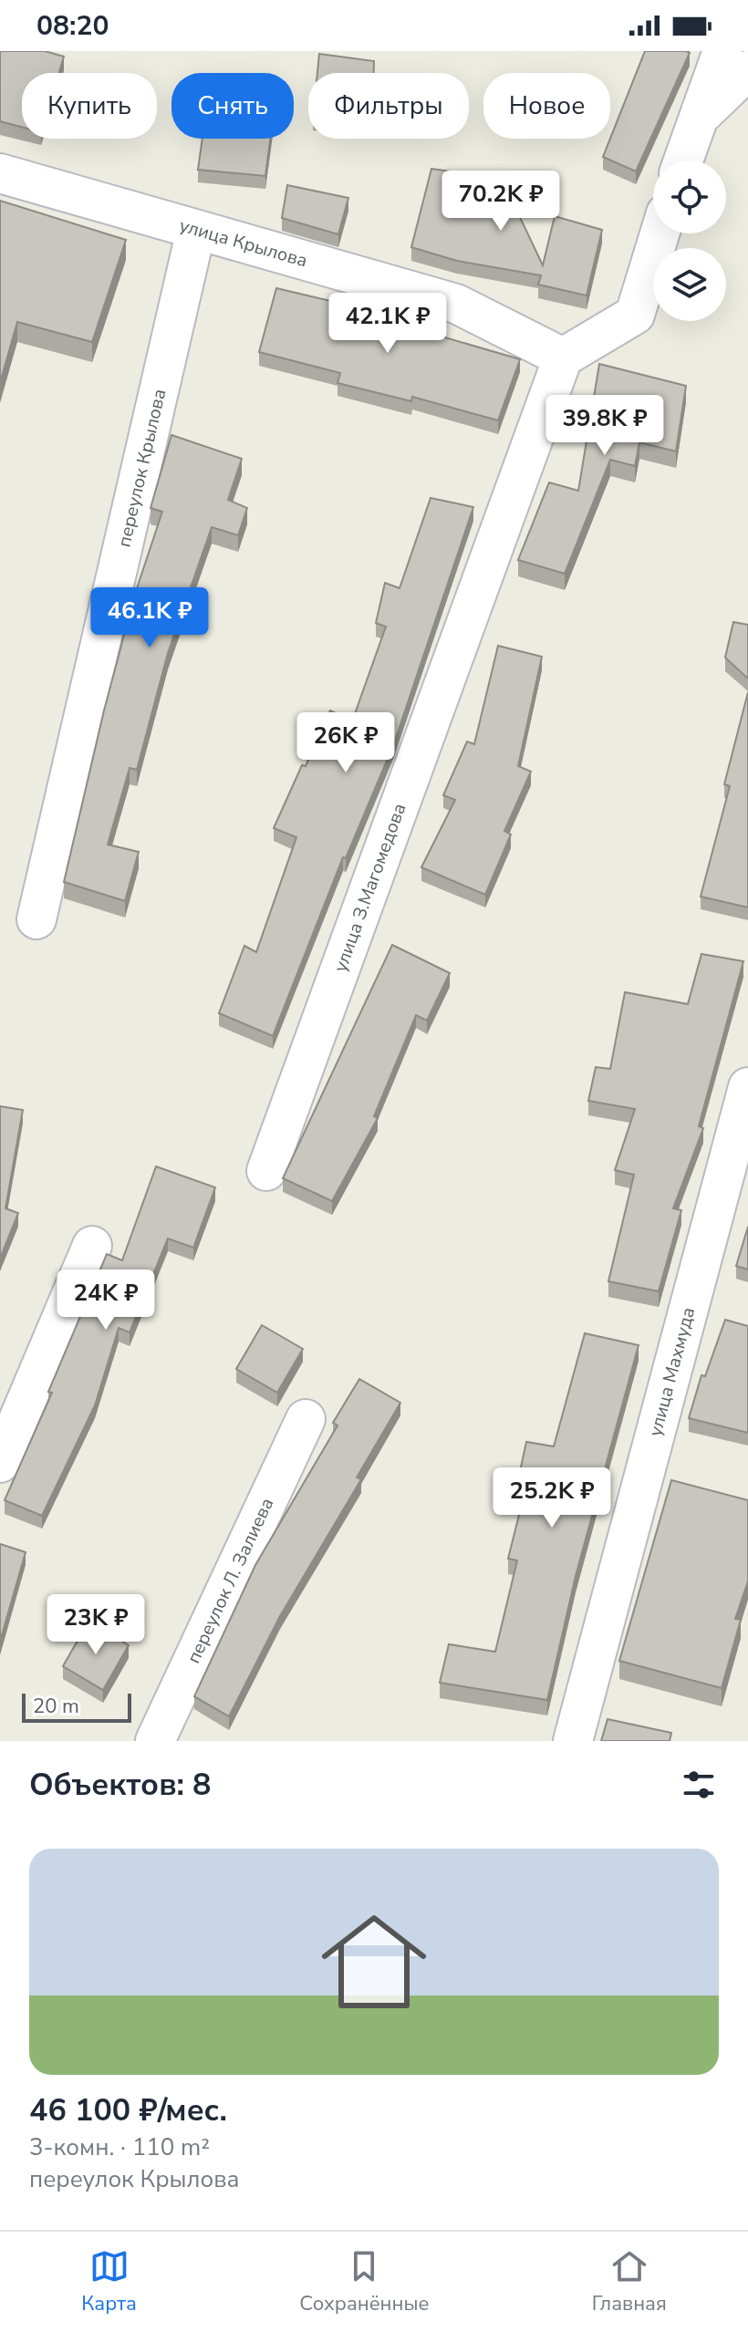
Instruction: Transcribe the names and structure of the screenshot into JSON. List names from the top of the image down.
{
  "streets": {
    "street": [
      "улица Крылова",
      "переулок Крылова",
      "улица З.Магомедова",
      "улица Махмуда",
      "переулок Л. Залиева"
    ]
  },
  "crossings": [
    ["улица Крылова", "переулок Крылова"],
    ["улица Крылова", "улица З.Магомедова"]
  ],
  "scale_bar": "20 m",
  "page": {
    "status": "08:20",
    "chip": [
      "Купить",
      "Снять",
      "Фильтры",
      "Новое"
    ],
    "price": [
      "70.2K ₽",
      "42.1K ₽",
      "39.8K ₽",
      "46.1K ₽",
      "26K ₽",
      "24K ₽",
      "25.2K ₽",
      "23K ₽"
    ],
    "scale": "20 m",
    "heading": "Объектов: 8",
    "list": [
      {
        "name": "46 100 ₽/мес.",
        "note": "3-комн. · 110 m² · переулок Крылова"
      }
    ],
    "tabs": ["Карта", "Сохранённые", "Главная"]
  }
}
